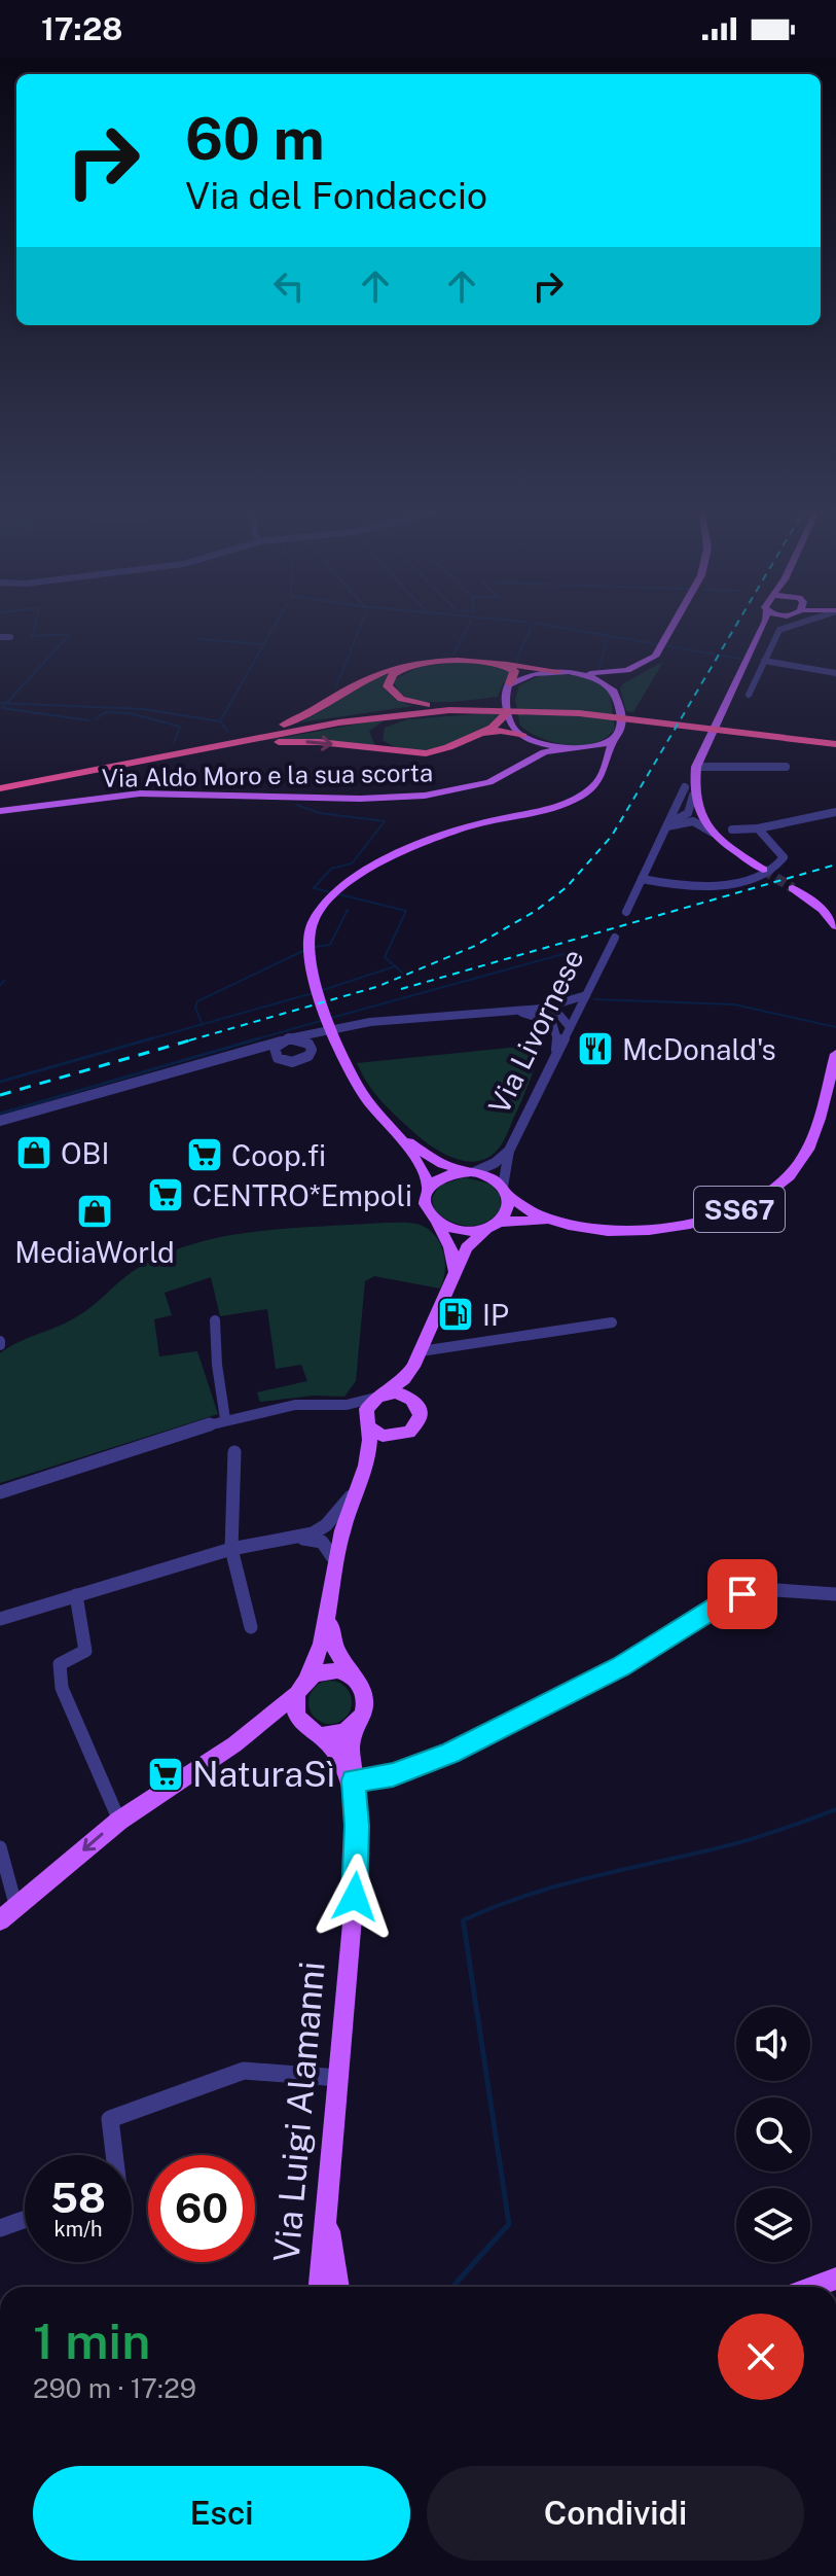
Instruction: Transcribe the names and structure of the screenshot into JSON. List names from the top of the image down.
{
  "streets": {
    "main road": [
      "Via Aldo Moro e la sua scorta",
      "Via Livornese",
      "SS67",
      "Via Luigi Alamanni"
    ]
  },
  "crossings": [
    ["Via Livornese", "SS67"],
    ["Via Livornese", "Via Luigi Alamanni"]
  ],
  "places": {
    "restaurant": ["McDonald's"],
    "shop": ["OBI", "MediaWorld"],
    "supermarket": ["Coop.fi", "CENTRO*Empoli", "NaturaSì"],
    "fuel station": ["IP"]
  },
  "page": {
    "status": "17:28",
    "turn": ["60 m", "Via del Fondaccio"],
    "speed": "58 km/h",
    "limit": "60",
    "heading": ["1 min", "290 m · 17:29"],
    "buttons": ["Esci", "Condividi"]
  }
}
